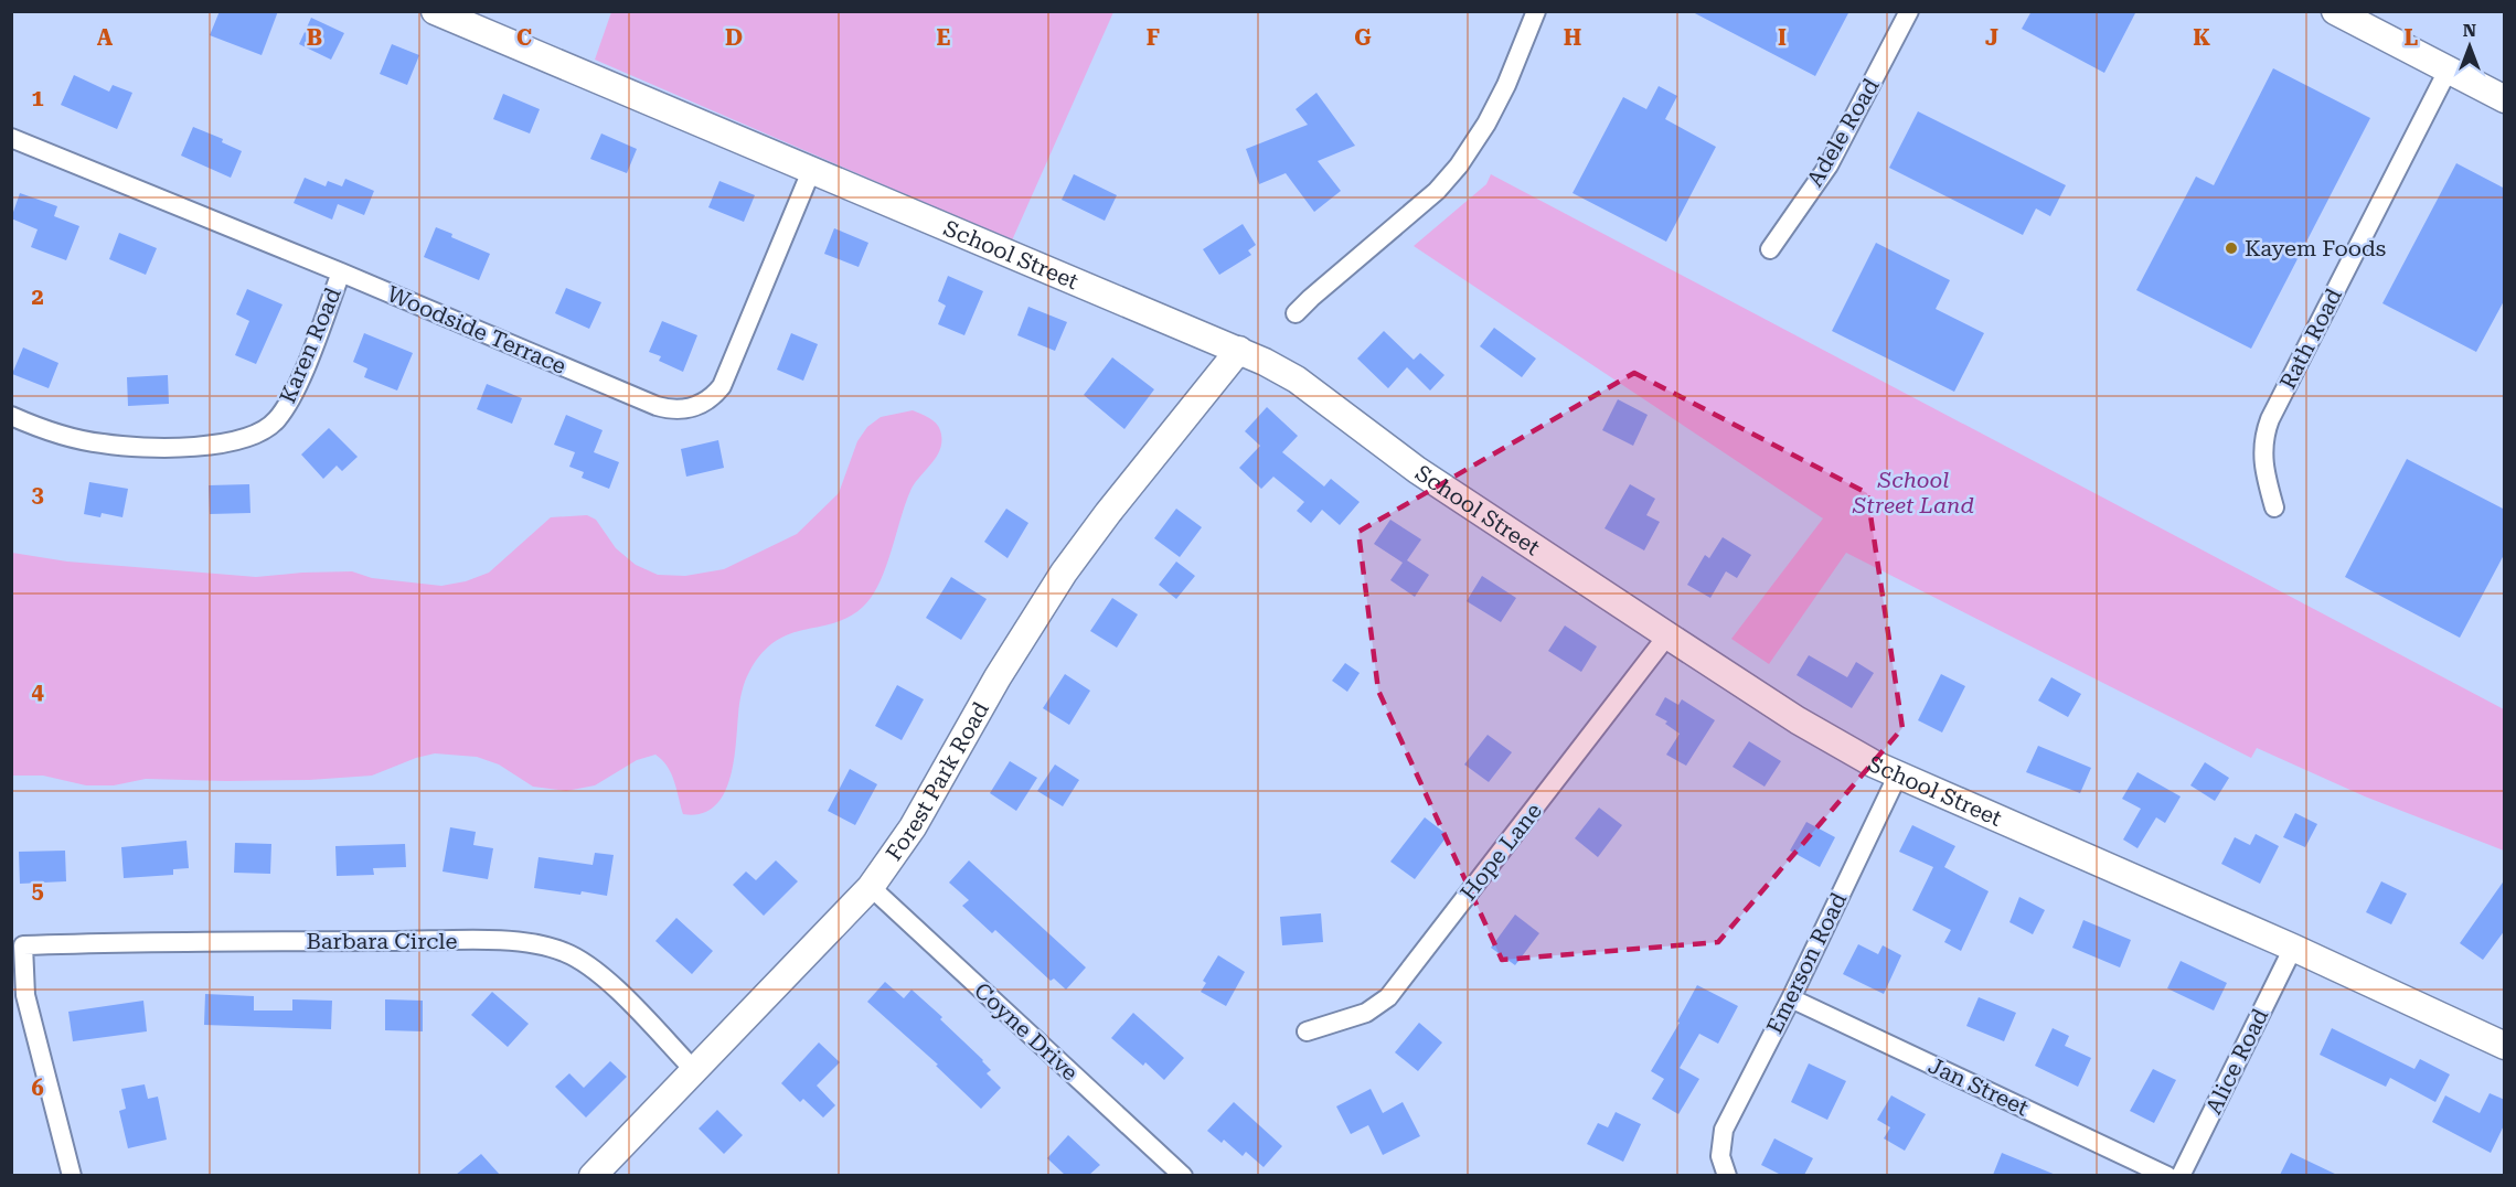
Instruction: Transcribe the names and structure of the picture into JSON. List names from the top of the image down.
{
  "streets": {
    "street": [
      "Adele Road",
      "School Street",
      "Woodside Terrace",
      "Rath Road",
      "Karen Road",
      "Forest Park Road",
      "Hope Lane",
      "Barbara Circle",
      "Emerson Road",
      "Coyne Drive",
      "Alice Road",
      "Jan Street"
    ]
  },
  "crossings": [
    ["School Street", "Woodside Terrace"],
    ["School Street", "Forest Park Road"],
    ["School Street", "Hope Lane"],
    ["School Street", "Emerson Road"],
    ["School Street", "Alice Road"],
    ["Woodside Terrace", "Karen Road"],
    ["Forest Park Road", "Barbara Circle"],
    ["Forest Park Road", "Coyne Drive"],
    ["Emerson Road", "Jan Street"]
  ],
  "parks": ["School Street Land"],
  "places": ["Kayem Foods"],
  "north": "top",
  "grid": {
    "columns": [
      "A",
      "B",
      "C",
      "D",
      "E",
      "F",
      "G",
      "H",
      "I",
      "J",
      "K",
      "L"
    ],
    "rows": [
      "1",
      "2",
      "3",
      "4",
      "5",
      "6"
    ]
  }
}
